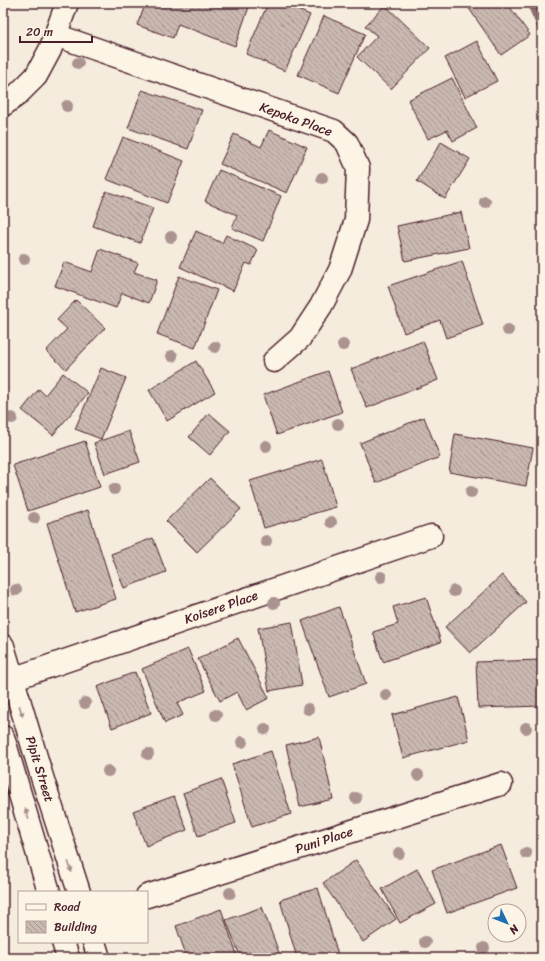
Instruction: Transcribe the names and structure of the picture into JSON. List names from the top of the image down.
{
  "streets": {
    "street": [
      "Kepoka Place",
      "Koisere Place",
      "Pipit Street",
      "Puni Place"
    ]
  },
  "crossings": [
    ["Koisere Place", "Pipit Street"]
  ],
  "legend": ["Road", "Building"],
  "scale_bar": "20 m",
  "north": "bottom right"
}
